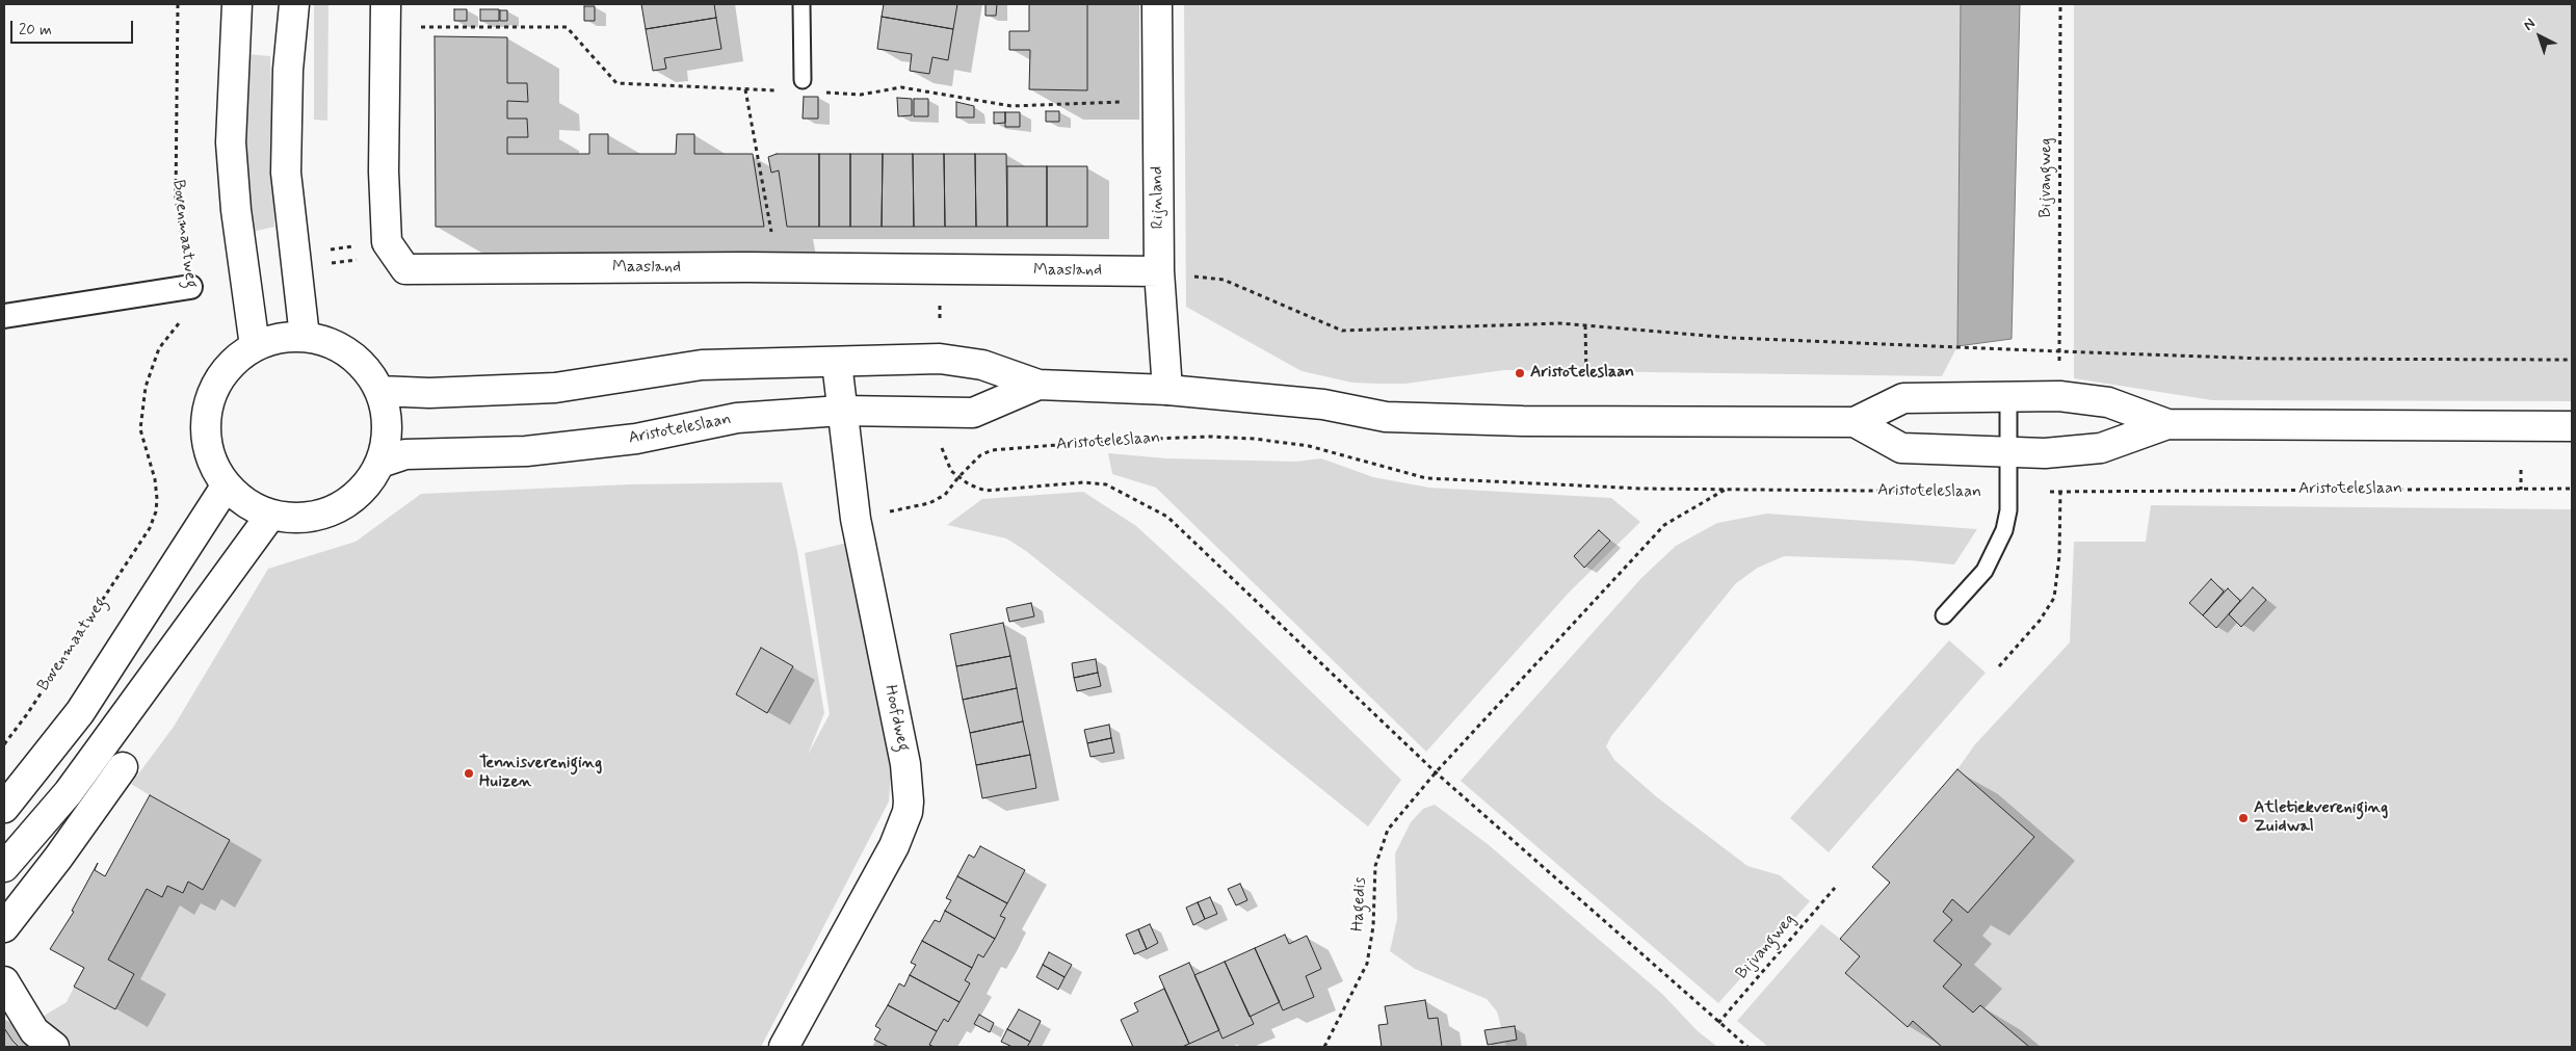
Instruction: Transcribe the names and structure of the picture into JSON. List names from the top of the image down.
{
  "streets": {
    "street": [
      "Rijnland",
      "Maasland",
      "Aristoteleslaan",
      "Hoofdweg"
    ],
    "path": ["Bijvangweg", "Bovenmaatweg", "Hagedis"]
  },
  "crossings": [
    ["Bijvangweg", "Aristoteleslaan"],
    ["Rijnland", "Maasland"],
    ["Rijnland", "Aristoteleslaan"],
    ["Aristoteleslaan", "Hoofdweg"],
    ["Aristoteleslaan", "Hagedis"]
  ],
  "places": ["Aristoteleslaan", "Tennisvereniging Huizen", "Atletiekvereniging Zuidwal"],
  "scale_bar": "20 m",
  "north": "top left"
}
